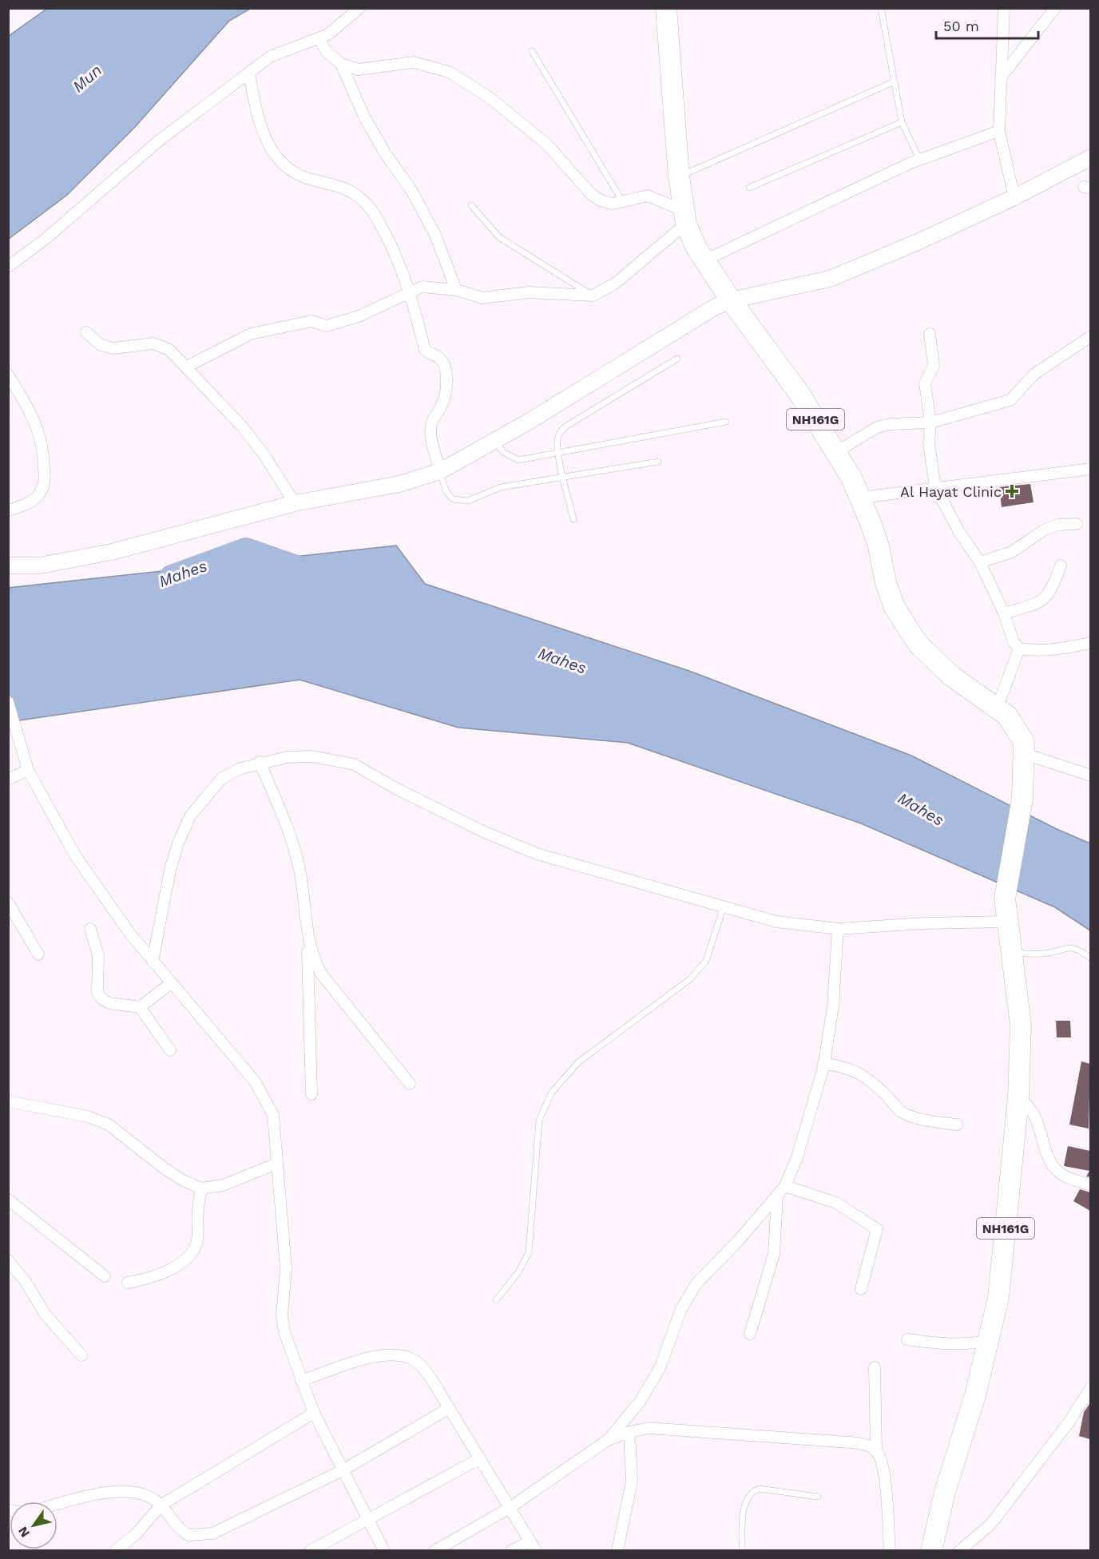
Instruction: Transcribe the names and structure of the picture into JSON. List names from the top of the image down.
{
  "streets": {
    "highway": ["NH161G"]
  },
  "water": ["Mun", "Mahes"],
  "places": {
    "health": ["Al Hayat Clinic"]
  },
  "scale_bar": "50 m",
  "north": "bottom left"
}
